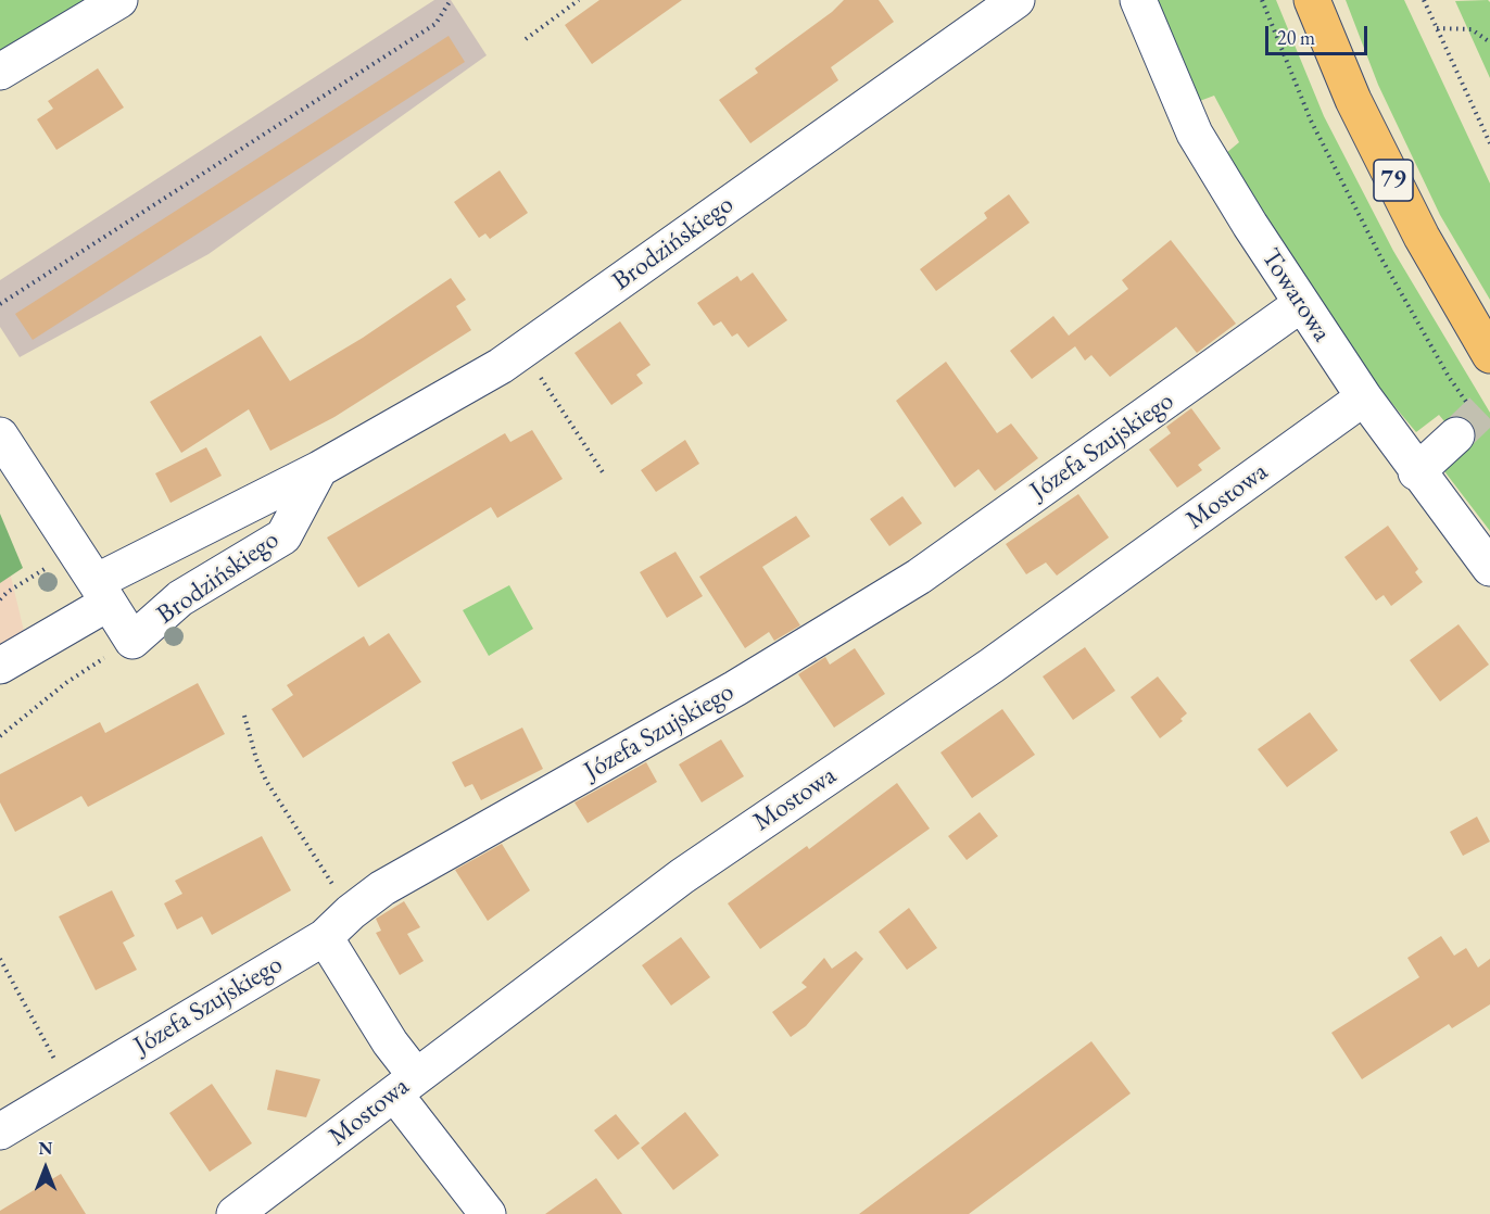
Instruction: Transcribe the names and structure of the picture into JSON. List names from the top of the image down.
{
  "streets": {
    "main road": ["79"],
    "street": [
      "Brodzińskiego",
      "Towarowa",
      "Józefa Szujskiego",
      "Mostowa"
    ]
  },
  "crossings": [
    ["Towarowa", "Józefa Szujskiego"],
    ["Towarowa", "Mostowa"]
  ],
  "scale_bar": "20 m",
  "north": "top"
}
